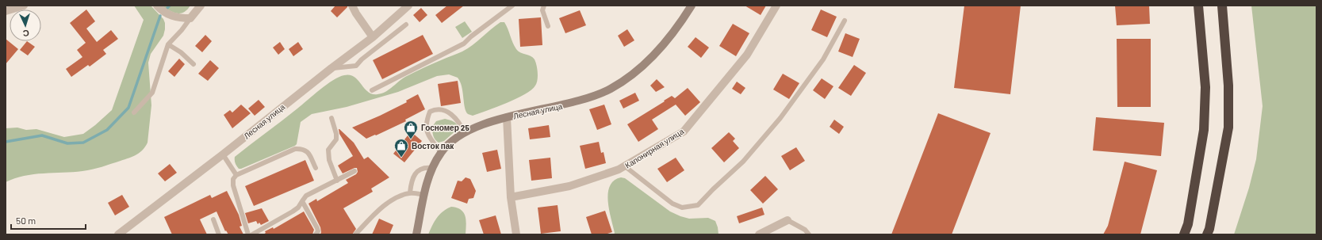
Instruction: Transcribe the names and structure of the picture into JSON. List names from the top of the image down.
{
  "streets": {
    "main road": ["Лесная улица"],
    "street": ["Капонирная улица"]
  },
  "places": {
    "shop": ["Госномер 25", "Восток пак"]
  },
  "scale_bar": "50 m",
  "north": "bottom"
}
